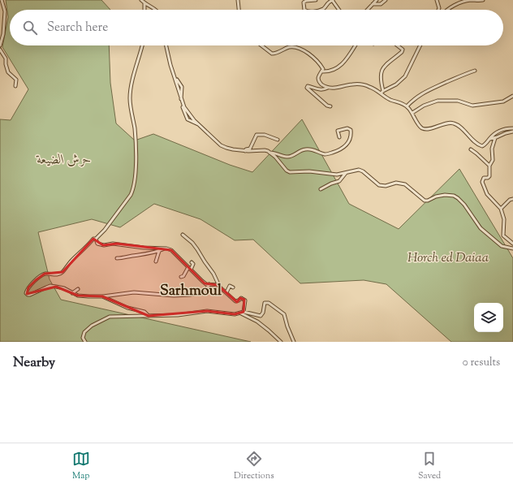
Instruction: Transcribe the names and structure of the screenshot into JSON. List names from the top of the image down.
{
  "districts": ["Sarhmoul"],
  "parks": ["حرش الضيعة", "Horch ed Daiaa"],
  "page": {
    "search": "Search here",
    "heading": ["Nearby", "0 results"],
    "nav": ["Map", "Directions", "Saved"]
  }
}
